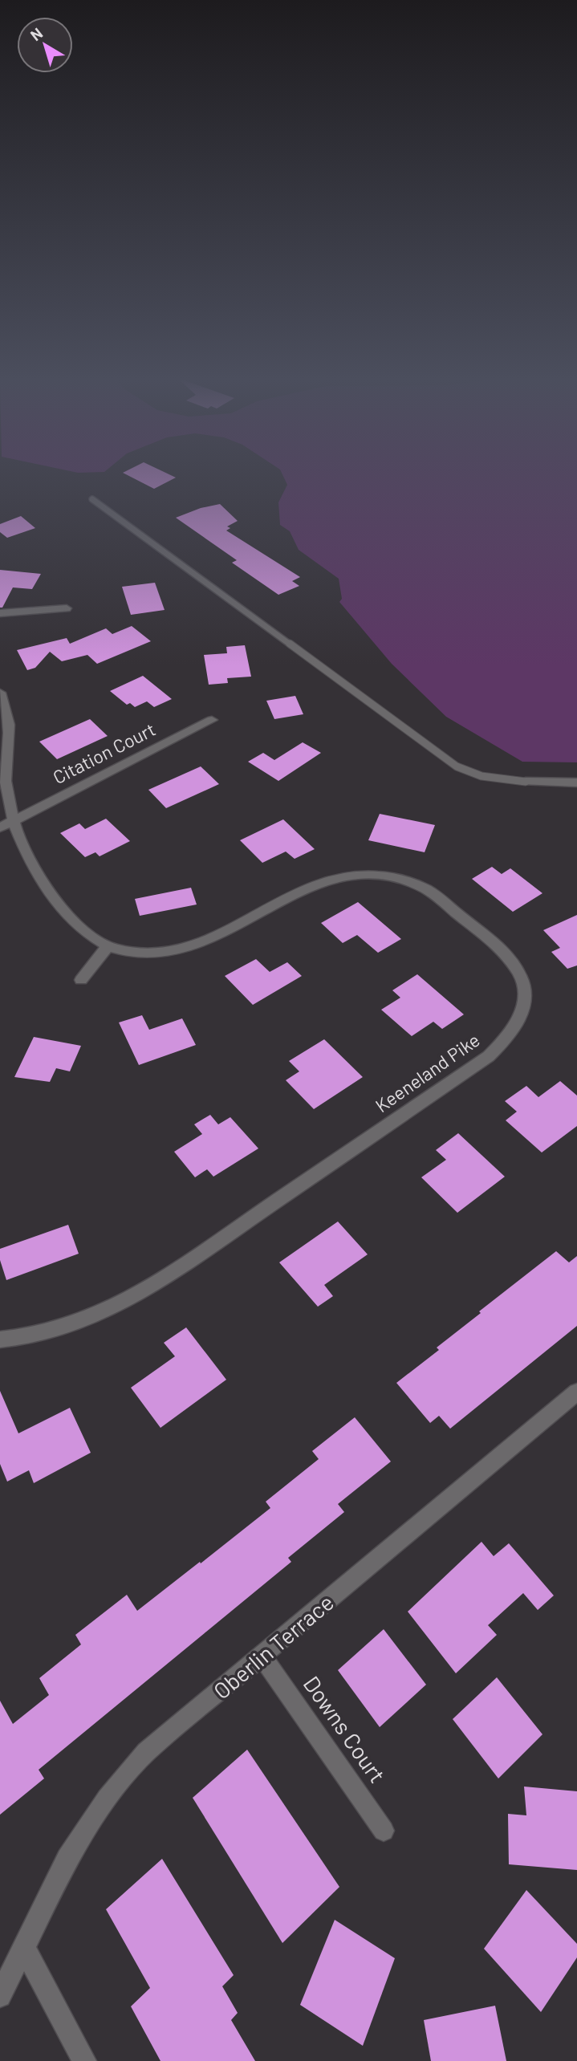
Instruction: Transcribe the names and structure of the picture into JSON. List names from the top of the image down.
{
  "streets": {
    "street": [
      "Citation Court",
      "Keeneland Pike",
      "Oberlin Terrace",
      "Downs Court"
    ]
  },
  "crossings": [
    ["Citation Court", "Keeneland Pike"],
    ["Oberlin Terrace", "Downs Court"]
  ],
  "north": "top left"
}
